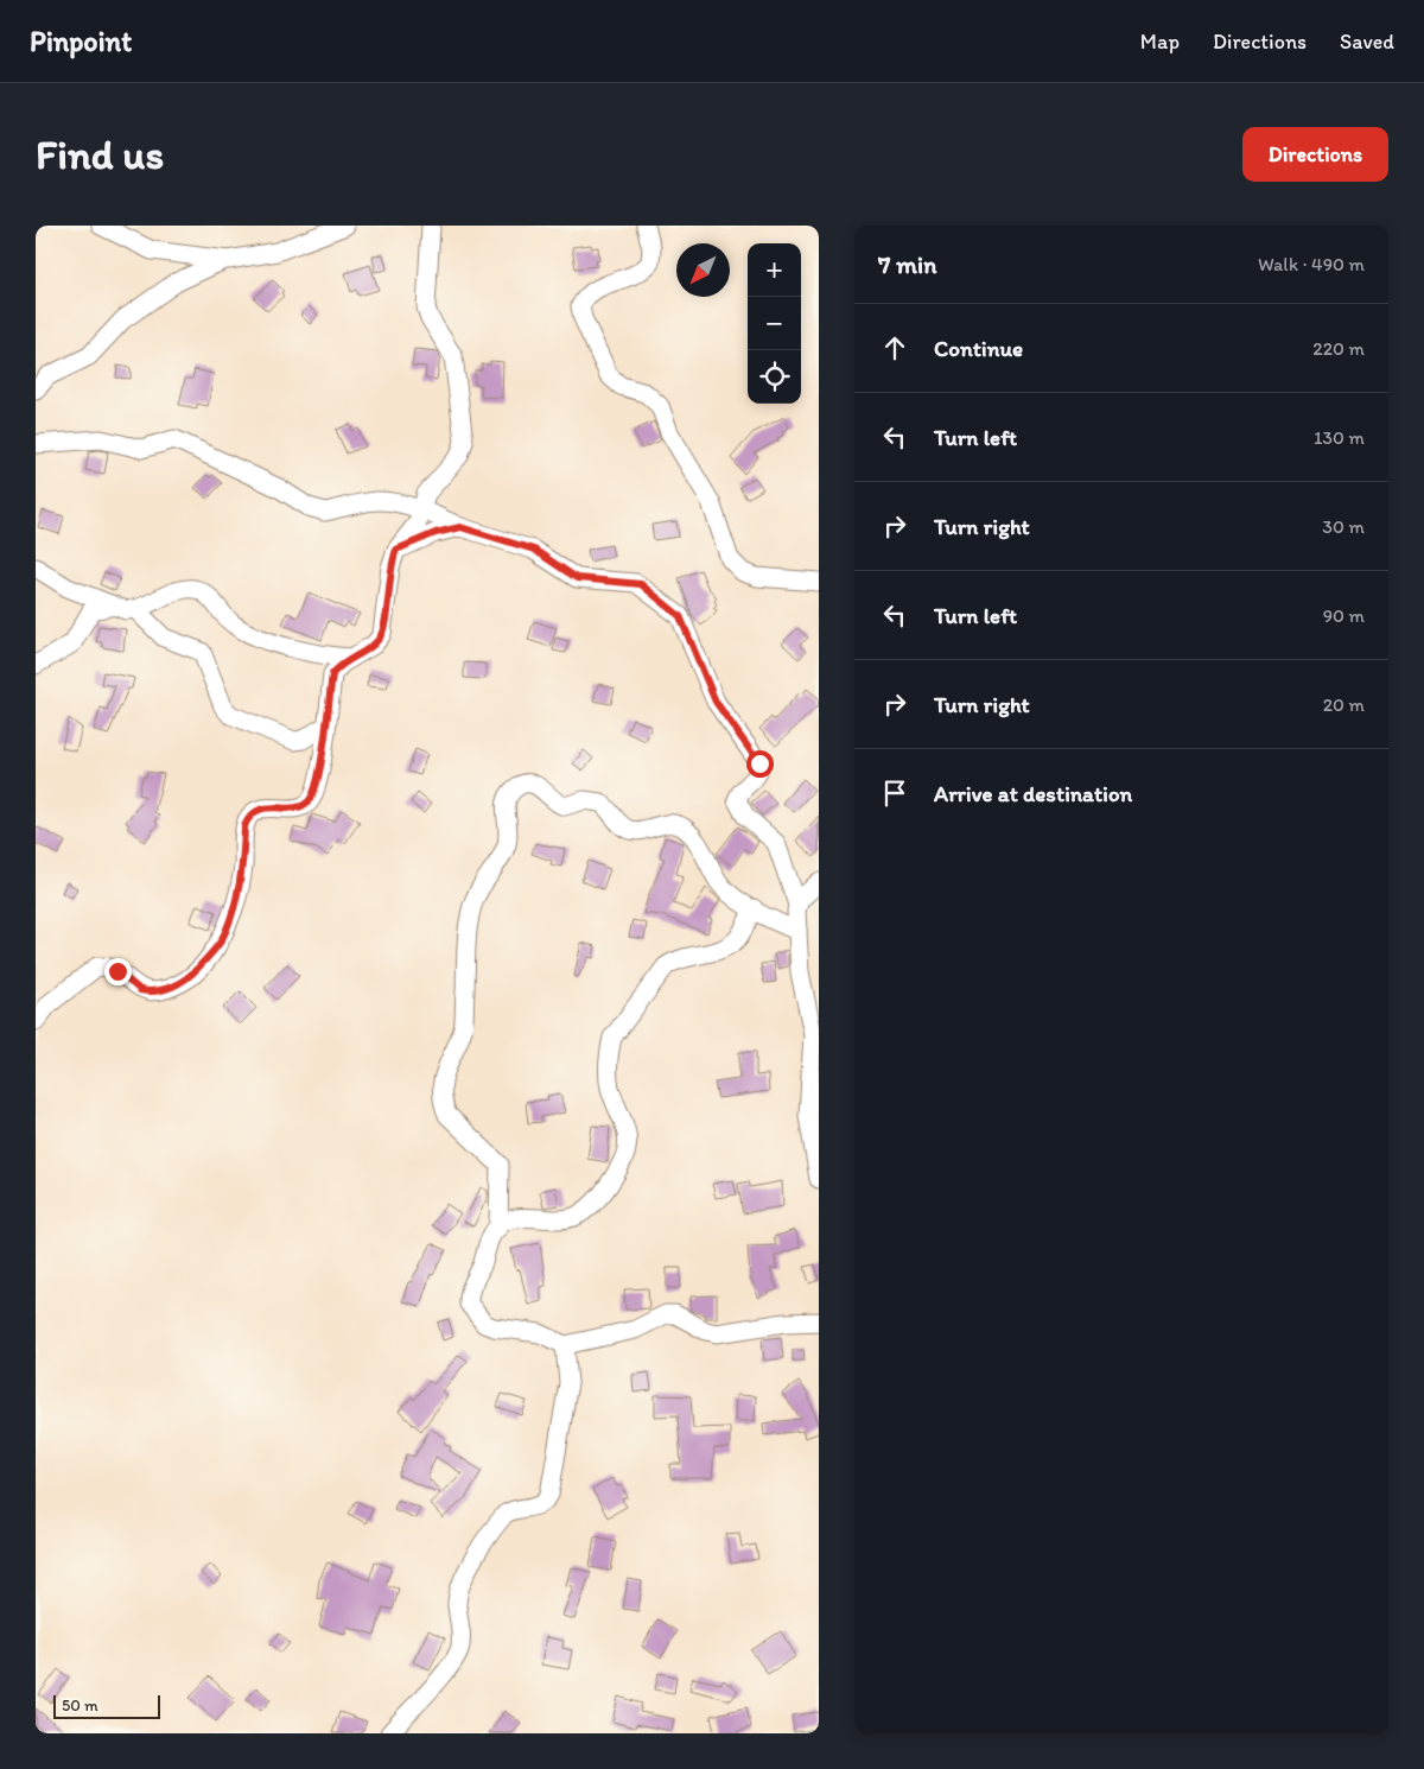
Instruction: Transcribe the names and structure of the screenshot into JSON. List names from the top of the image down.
{
  "scale_bar": "50 m",
  "north": "bottom left",
  "page": {
    "header": "Pinpoint",
    "nav": ["Map", "Directions", "Saved"],
    "buttons": "Directions",
    "title": "Find us",
    "heading": ["7 min", "Walk · 490 m"],
    "map_buttons": ["+", "−"],
    "list": [
      ["Continue", "220 m"],
      ["Turn left", "130 m"],
      ["Turn right", "30 m"],
      ["Turn left", "90 m"],
      ["Turn right", "20 m"],
      "Arrive at destination"
    ],
    "scale": "50 m"
  }
}
